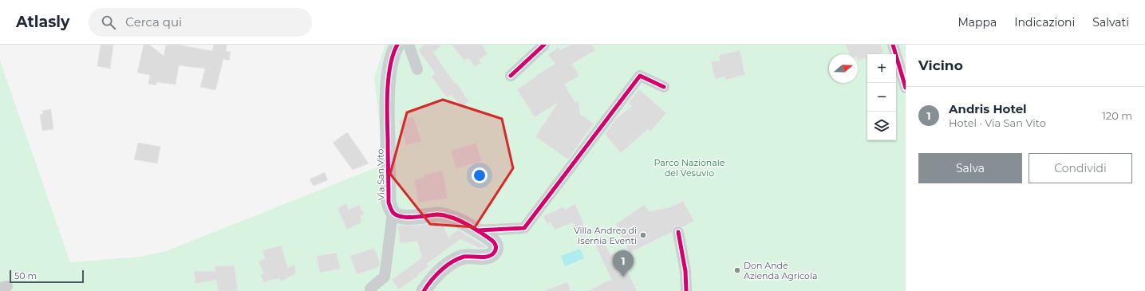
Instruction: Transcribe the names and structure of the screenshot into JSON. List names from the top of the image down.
{
  "streets": {
    "street": ["Via San Vito"]
  },
  "parks": ["Parco Nazionale del Vesuvio"],
  "places": ["Villa Andrea di Isernia Eventi", "Don Andè Azienda Agricola"],
  "scale_bar": "50 m",
  "north": "right",
  "page": {
    "header": "Atlasly",
    "search": "Cerca qui",
    "nav": ["Mappa", "Indicazioni", "Salvati"],
    "heading": "Vicino",
    "map_buttons": ["+", "−"],
    "list": [
      {
        "mark": "1",
        "name": "Andris Hotel",
        "note": "Hotel · Via San Vito",
        "value": "120 m"
      }
    ],
    "buttons": ["Salva", "Condividi"],
    "pins": "1",
    "scale": "50 m"
  }
}
